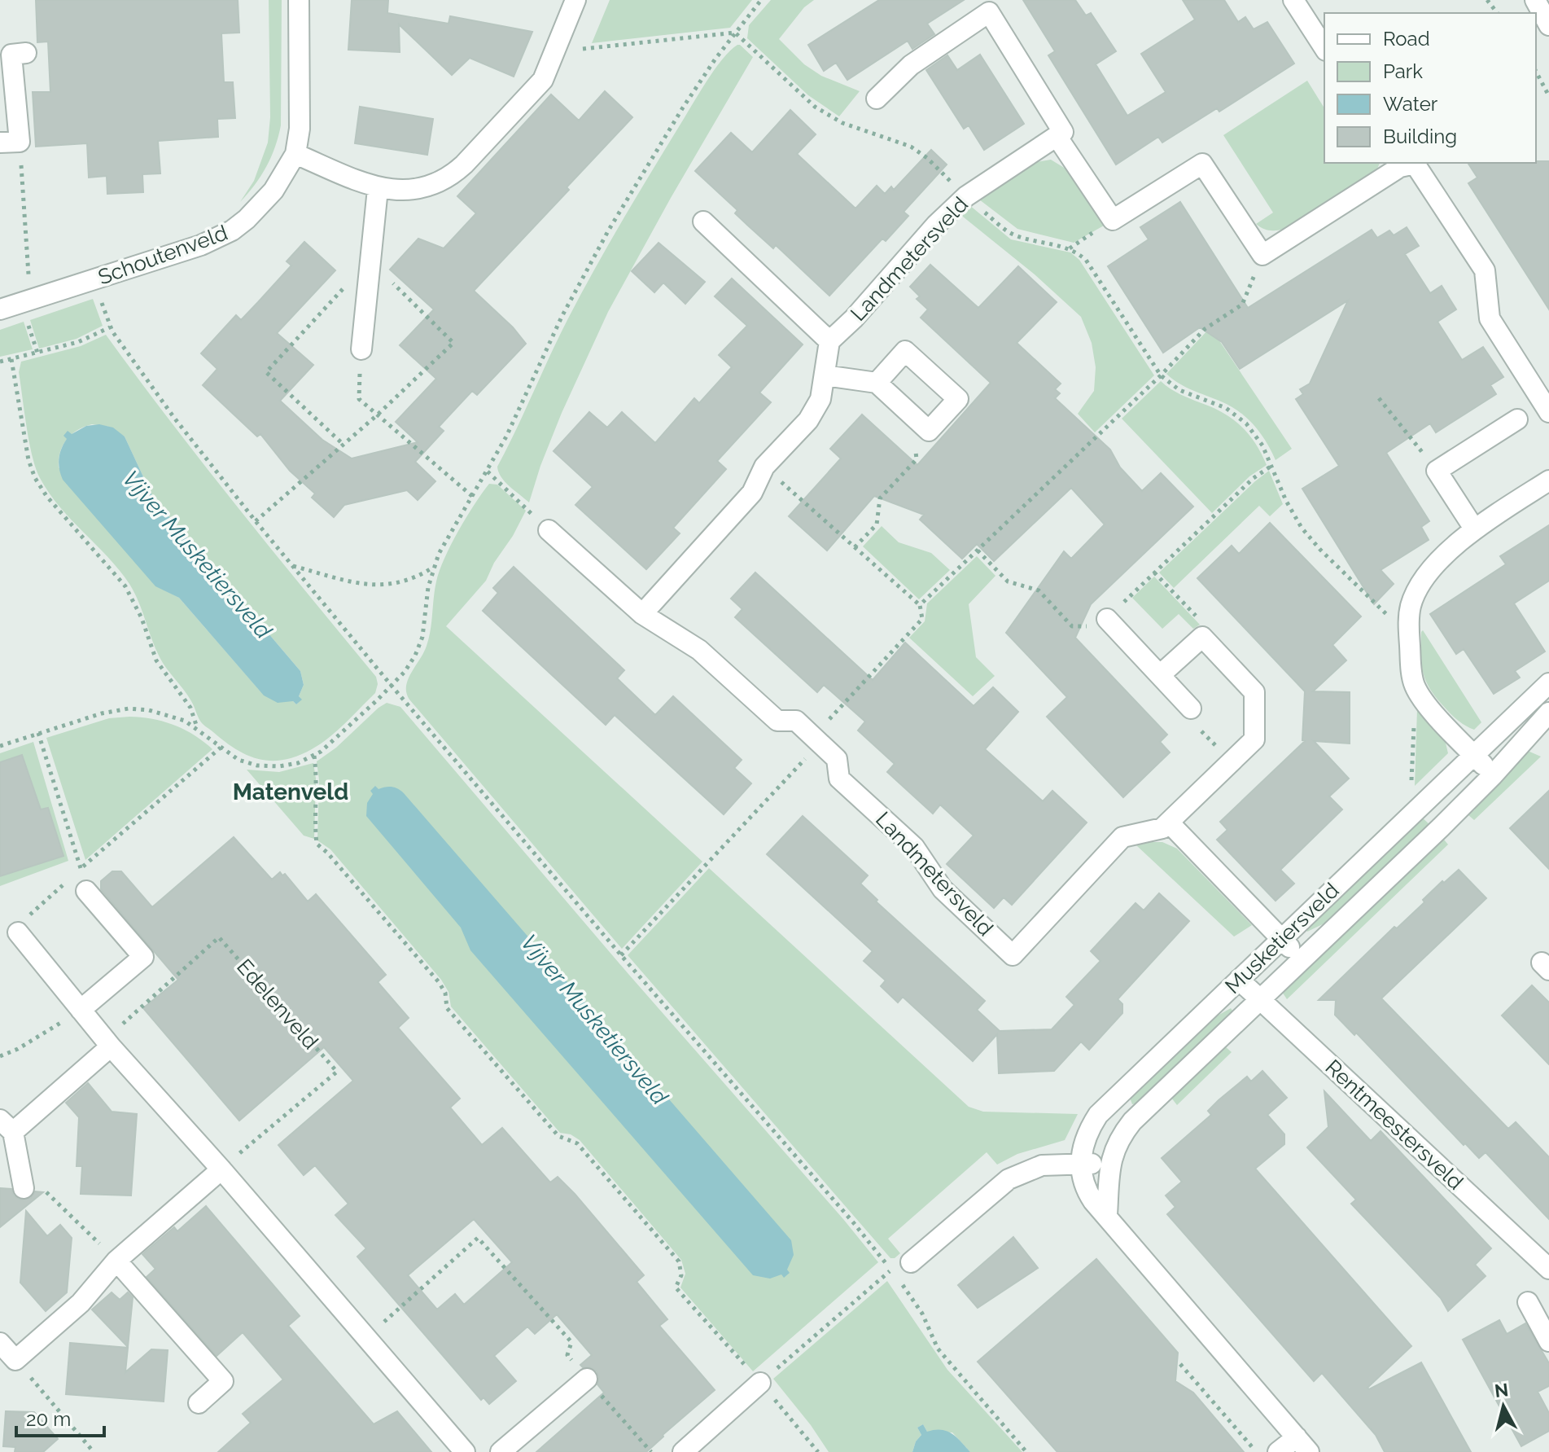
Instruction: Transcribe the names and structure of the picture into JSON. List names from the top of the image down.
{
  "streets": {
    "street": [
      "Schoutenveld",
      "Landmetersveld",
      "Musketiersveld",
      "Rentmeestersveld"
    ],
    "path": ["Edelenveld"]
  },
  "crossings": [
    ["Musketiersveld", "Rentmeestersveld"]
  ],
  "districts": ["Matenveld"],
  "water": ["Vijver Musketiersveld"],
  "legend": [
    "Road",
    "Park",
    "Water",
    "Building"
  ],
  "scale_bar": "20 m",
  "north": "top"
}
